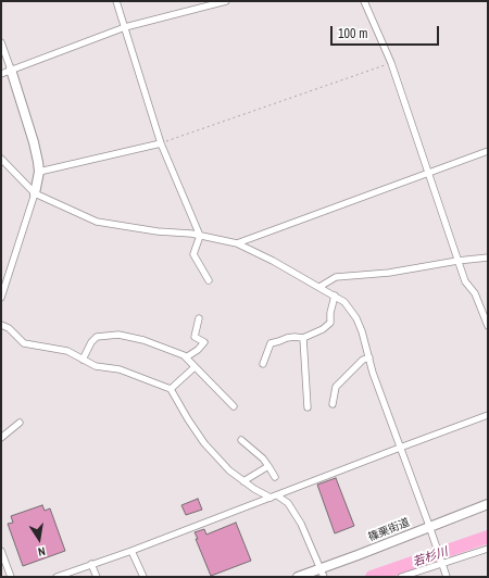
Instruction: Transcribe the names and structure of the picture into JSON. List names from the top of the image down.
{
  "streets": {
    "main road": ["篠栗街道"]
  },
  "water": ["若杉川"],
  "scale_bar": "100 m",
  "north": "bottom"
}
